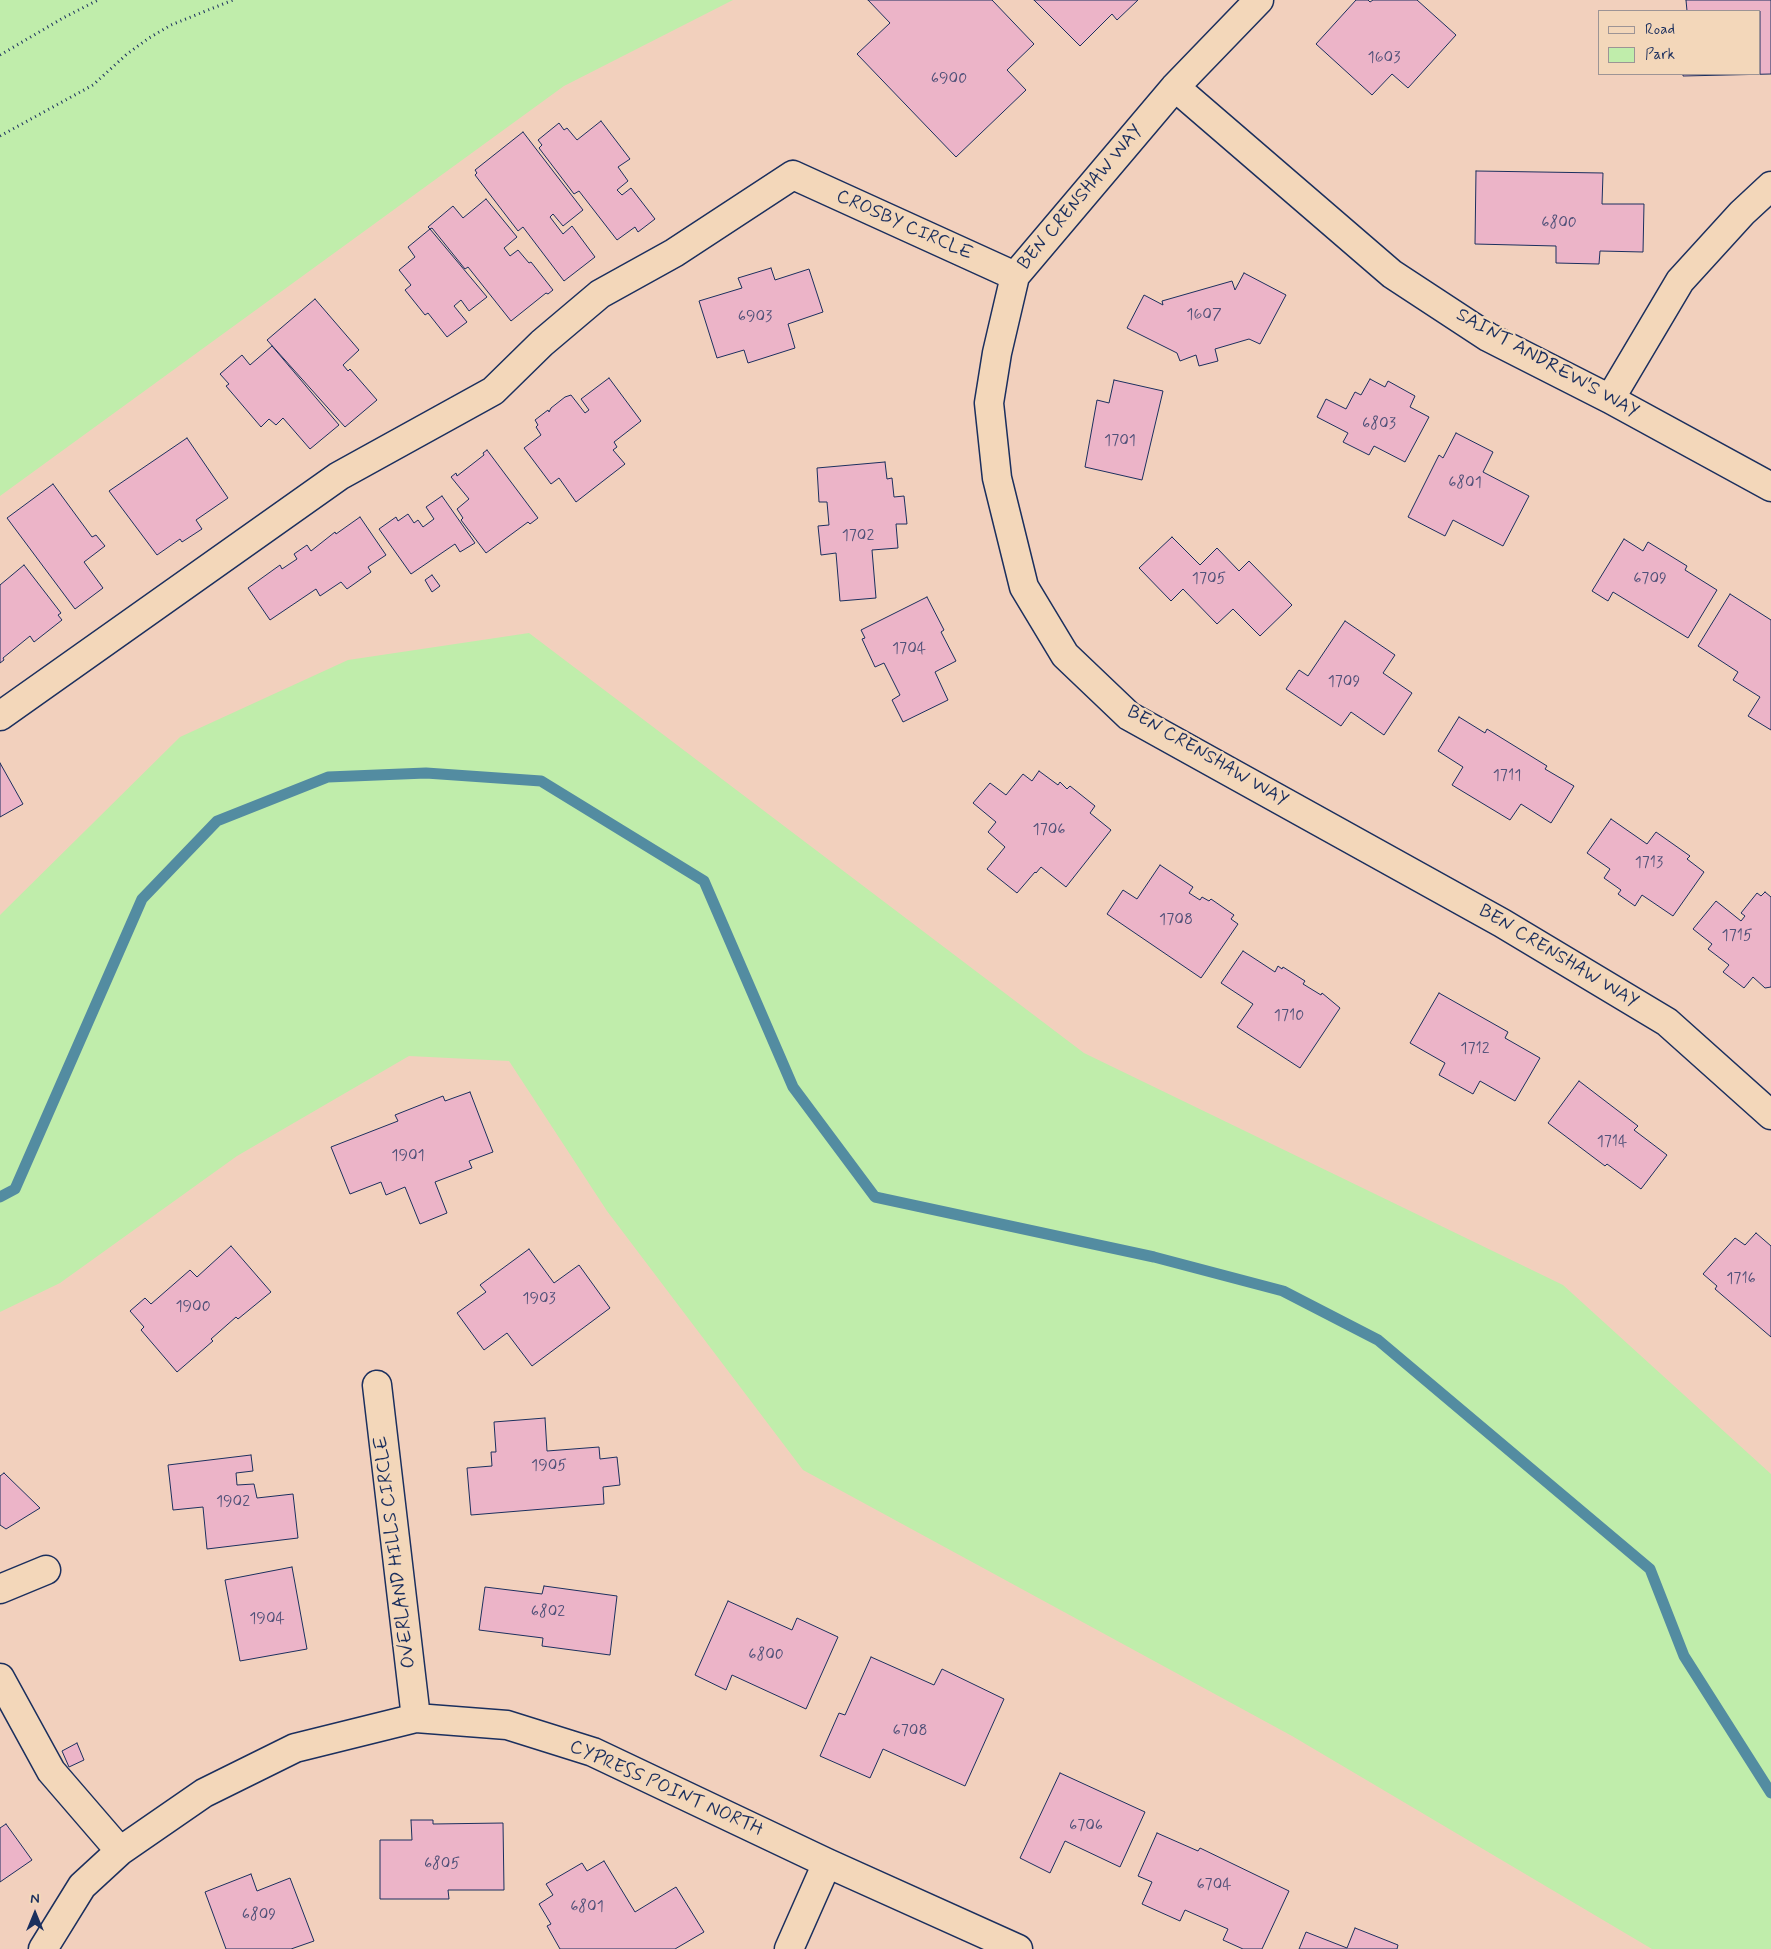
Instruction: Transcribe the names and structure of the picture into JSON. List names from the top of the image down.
{
  "streets": {
    "street": [
      "BEN CRENSHAW WAY",
      "CROSBY CIRCLE",
      "SAINT ANDREW'S WAY",
      "OVERLAND HILLS CIRCLE",
      "CYPRESS POINT NORTH"
    ]
  },
  "crossings": [
    ["BEN CRENSHAW WAY", "CROSBY CIRCLE"],
    ["BEN CRENSHAW WAY", "SAINT ANDREW'S WAY"],
    ["OVERLAND HILLS CIRCLE", "CYPRESS POINT NORTH"]
  ],
  "house_numbers": [
    "1603",
    "6900",
    "6800",
    "1607",
    "6903",
    "6803",
    "1701",
    "6801",
    "1702",
    "1705",
    "6709",
    "1704",
    "1709",
    "1711",
    "1706",
    "1713",
    "1708",
    "1715",
    "1710",
    "1712",
    "1714",
    "1901",
    "1716",
    "1903",
    "1900",
    "1905",
    "1902",
    "6802",
    "1904",
    "6800",
    "6708",
    "6706",
    "6805",
    "6704",
    "6801",
    "6809"
  ],
  "legend": ["Road", "Park"],
  "north": "top"
}
